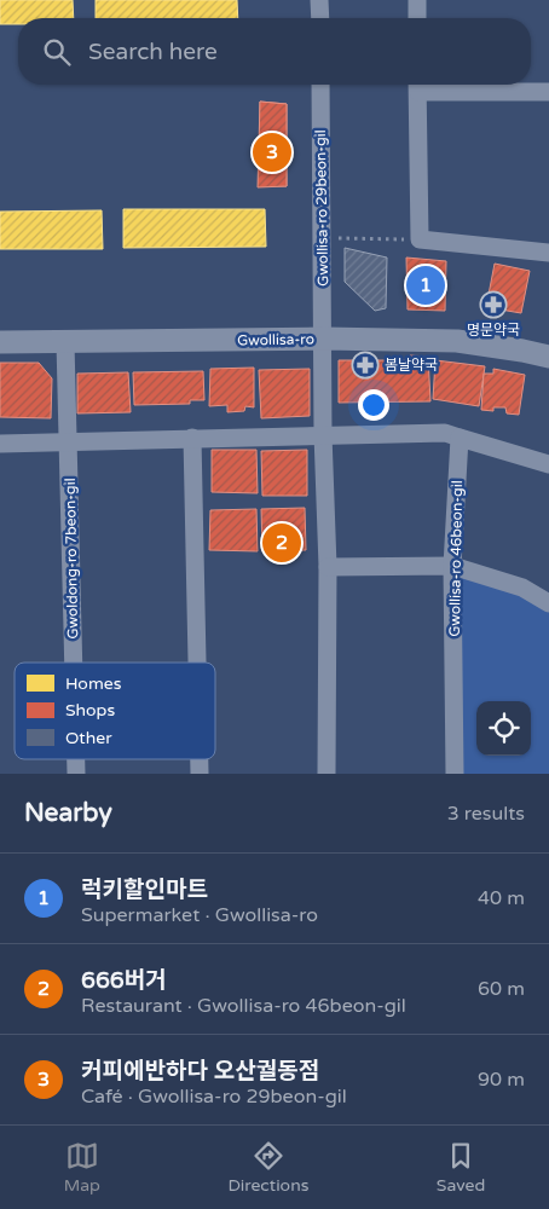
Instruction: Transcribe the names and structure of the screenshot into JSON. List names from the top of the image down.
{
  "streets": {
    "street": [
      "Gwollisa-ro 29beon-gil",
      "Gwollisa-ro",
      "Gwoldong-ro 7beon-gil",
      "Gwollisa-ro 46beon-gil"
    ]
  },
  "crossings": [
    ["Gwollisa-ro 29beon-gil", "Gwollisa-ro"],
    ["Gwollisa-ro", "Gwoldong-ro 7beon-gil"]
  ],
  "places": {
    "pharmacy": ["명문약국", "봄날약국"]
  },
  "legend": ["Homes", "Shops", "Other"],
  "page": {
    "search": "Search here",
    "pins": ["3", "1", "2"],
    "heading": ["Nearby", "3 results"],
    "list": [
      {
        "mark": "1",
        "name": "럭키할인마트",
        "note": "Supermarket · Gwollisa-ro",
        "value": "40 m"
      },
      {
        "mark": "2",
        "name": "666버거",
        "note": "Restaurant · Gwollisa-ro 46beon-gil",
        "value": "60 m"
      },
      {
        "mark": "3",
        "name": "커피에반하다 오산궐동점",
        "note": "Café · Gwollisa-ro 29beon-gil",
        "value": "90 m"
      }
    ],
    "nav": ["Map", "Directions", "Saved"]
  }
}
